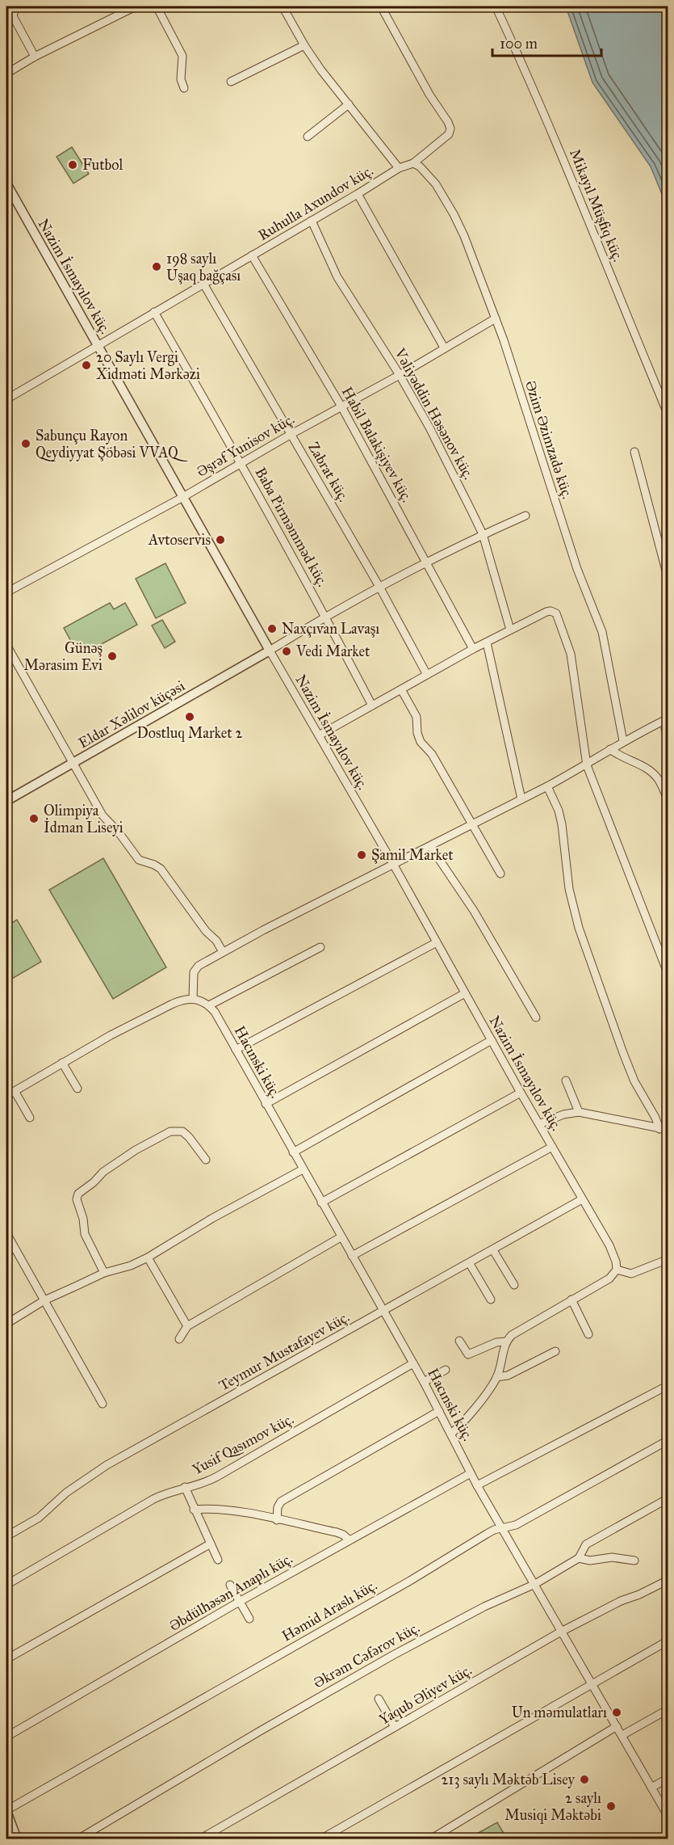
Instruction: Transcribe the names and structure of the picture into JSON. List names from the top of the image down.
{
  "streets": {
    "street": [
      "Ruhulla Axundov küç.",
      "Mikayıl Müşfiq küç.",
      "Nazim İsmayılov küç.",
      "Vəliyəddin Həsənov küç.",
      "Əzim Əzimzadə küç.",
      "Habil Balakişiyev küç.",
      "Əşrəf Yunisov küç.",
      "Zabrat küç.",
      "Baba Pirməmməd küç.",
      "Eldar Xəlilov küçəsi",
      "Hacınski küç.",
      "Teymur Mustafayev küç.",
      "Yusif Qasımov küç.",
      "Əbdülhəsən Anaplı küç.",
      "Həmid Araslı küç.",
      "Əkrəm Cəfərov küç.",
      "Yaqub Əliyev küç."
    ]
  },
  "crossings": [
    ["Ruhulla Axundov küç.", "Nazim İsmayılov küç."],
    ["Ruhulla Axundov küç.", "Vəliyəddin Həsənov küç."],
    ["Ruhulla Axundov küç.", "Əzim Əzimzadə küç."],
    ["Ruhulla Axundov küç.", "Habil Balakişiyev küç."],
    ["Ruhulla Axundov küç.", "Zabrat küç."],
    ["Ruhulla Axundov küç.", "Baba Pirməmməd küç."],
    ["Nazim İsmayılov küç.", "Əşrəf Yunisov küç."],
    ["Nazim İsmayılov küç.", "Eldar Xəlilov küçəsi"],
    ["Nazim İsmayılov küç.", "Teymur Mustafayev küç."],
    ["Vəliyəddin Həsənov küç.", "Əşrəf Yunisov küç."],
    ["Əzim Əzimzadə küç.", "Əşrəf Yunisov küç."],
    ["Habil Balakişiyev küç.", "Əşrəf Yunisov küç."],
    ["Əşrəf Yunisov küç.", "Zabrat küç."],
    ["Əşrəf Yunisov küç.", "Baba Pirməmməd küç."],
    ["Hacınski küç.", "Teymur Mustafayev küç."],
    ["Hacınski küç.", "Yusif Qasımov küç."],
    ["Hacınski küç.", "Əbdülhəsən Anaplı küç."],
    ["Hacınski küç.", "Həmid Araslı küç."],
    ["Hacınski küç.", "Əkrəm Cəfərov küç."],
    ["Hacınski küç.", "Yaqub Əliyev küç."]
  ],
  "places": [
    "Futbol",
    "198 saylı Uşaq bağçası",
    "20 Saylı Vergi Xidməti Mərkəzi",
    "Sabunçu Rayon Qeydiyyat Şöbəsi VVAQ",
    "Avtoservis",
    "Naxçıvan Lavaşı",
    "Vedi Market",
    "Günəş Mərasim Evi",
    "Dostluq Market 2",
    "Olimpiya İdman Liseyi",
    "Şamil Market",
    "Un məmulatları",
    "213 saylı Məktəb Lisey",
    "2 saylı Musiqi Məktəbi"
  ],
  "scale_bar": "100 m"
}
